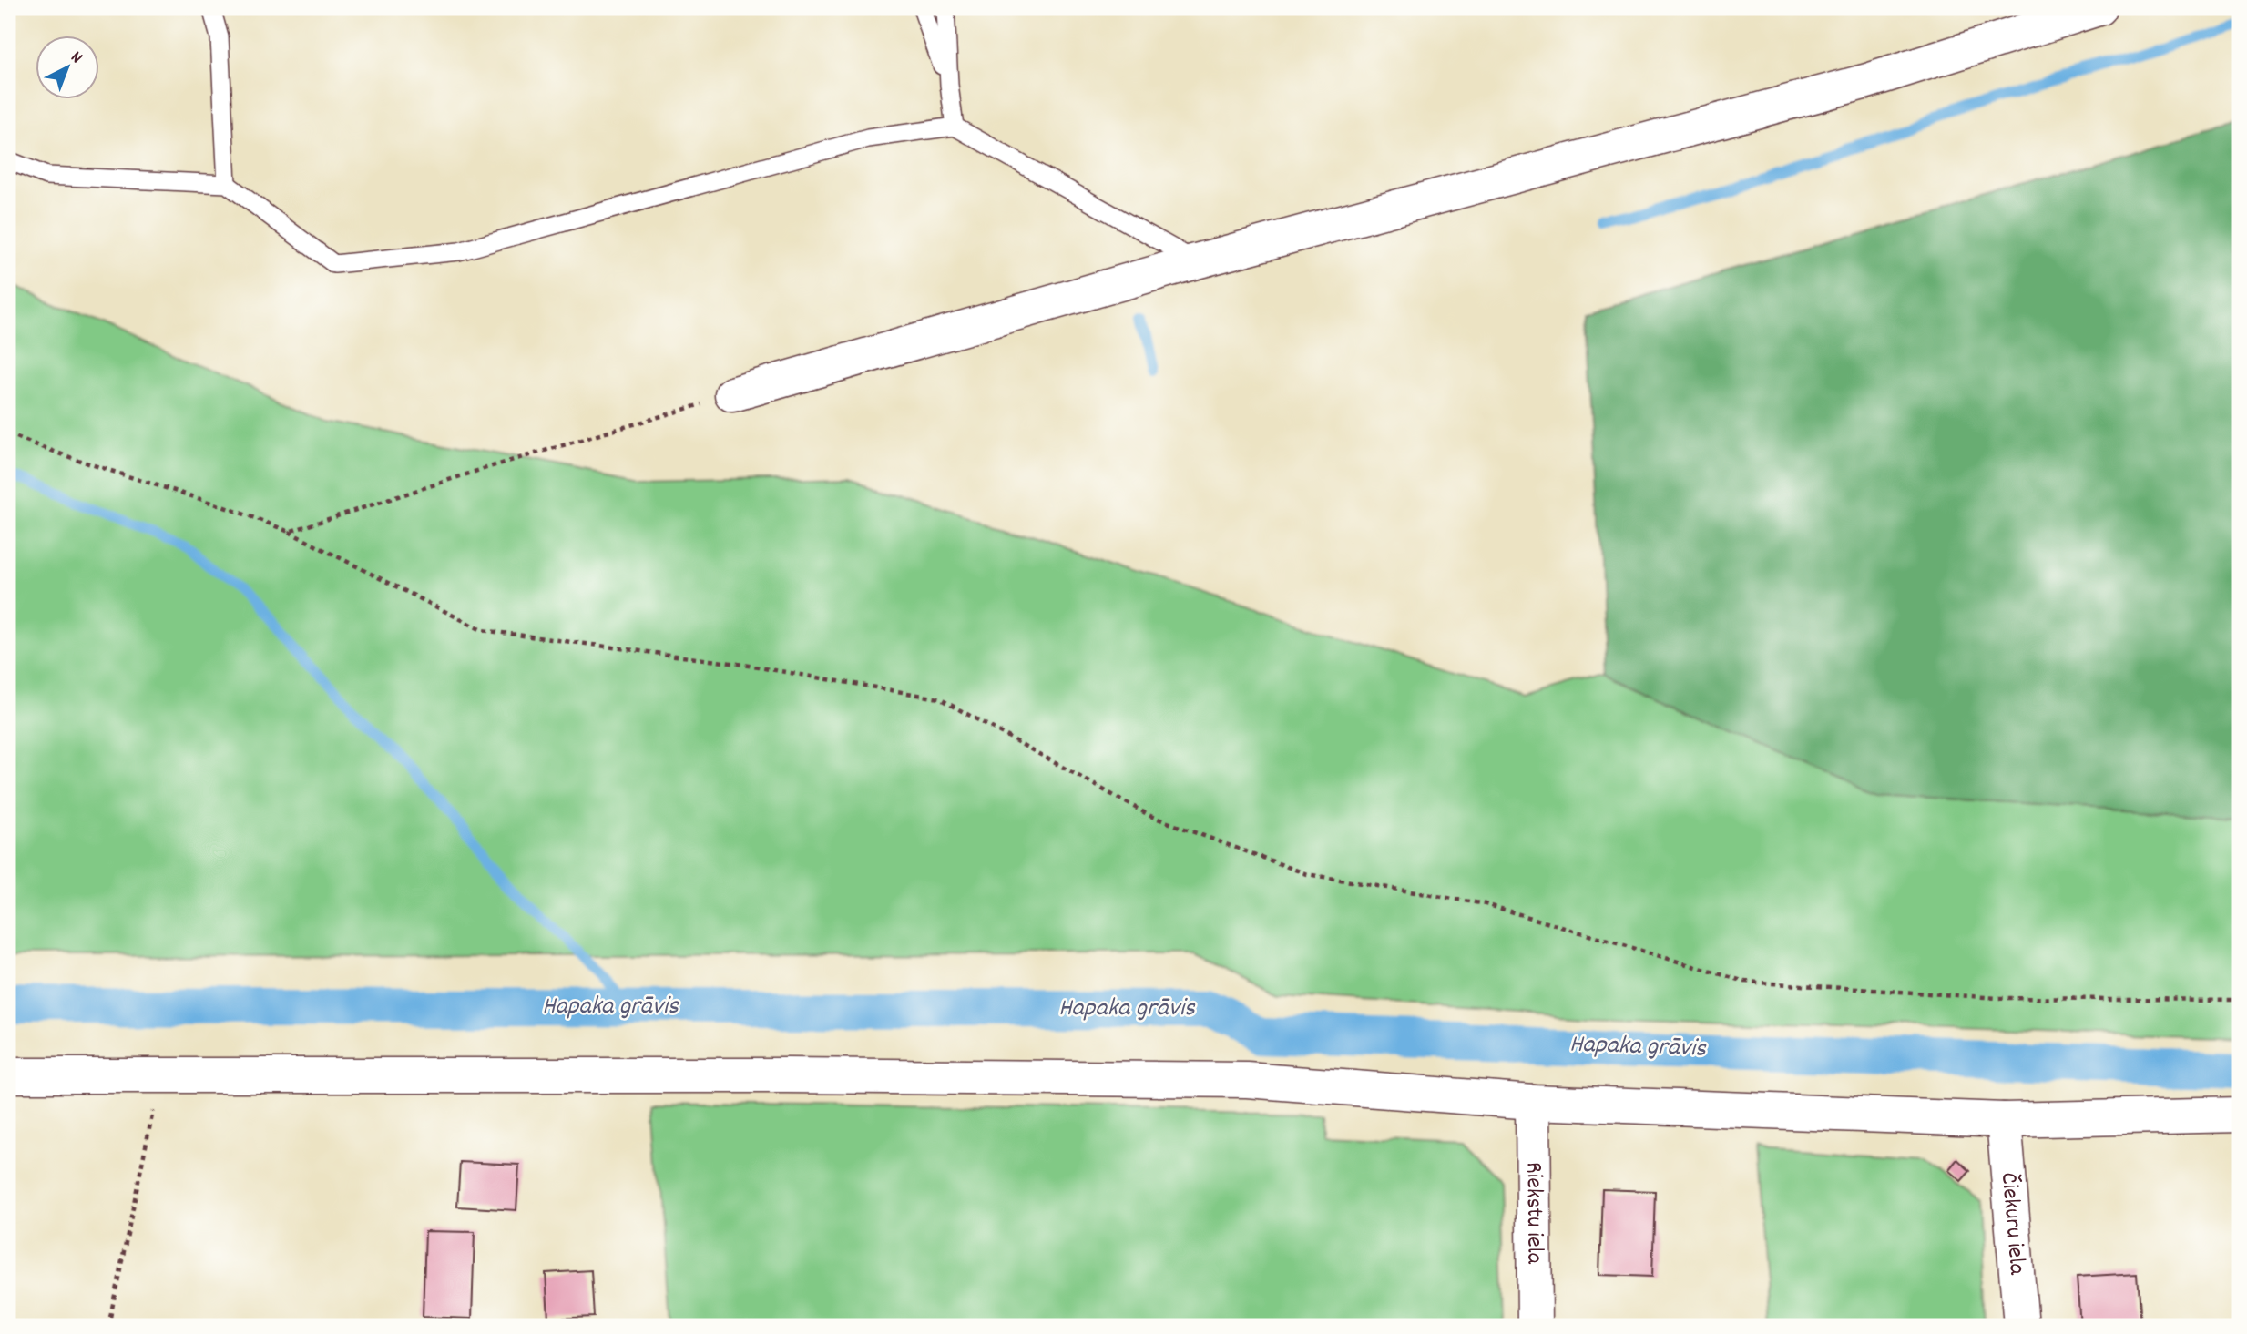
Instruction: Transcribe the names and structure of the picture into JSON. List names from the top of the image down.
{
  "streets": {
    "street": ["Riekstu iela", "Čiekuru iela"]
  },
  "water": ["Hapaka grāvis"],
  "north": "top right"
}
